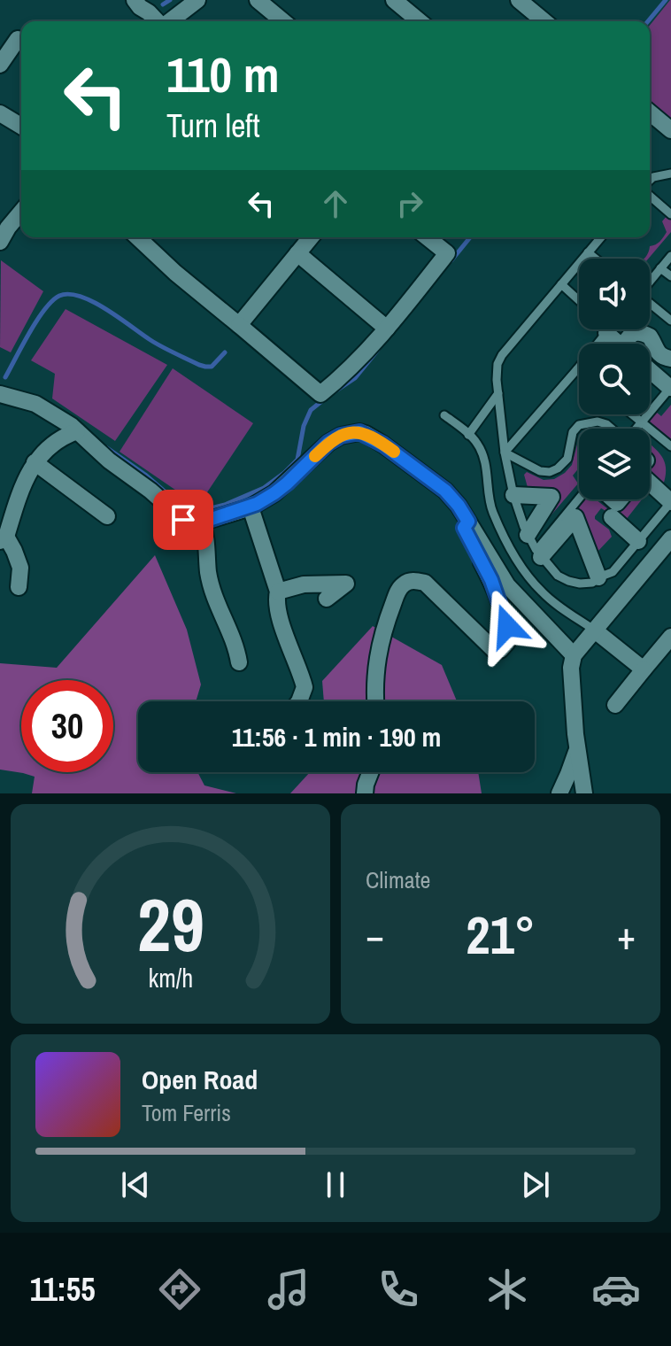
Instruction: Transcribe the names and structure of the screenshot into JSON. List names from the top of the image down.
{
  "page": {
    "turn": ["110 m", "Turn left"],
    "limit": "30",
    "trip": "11:56 · 1 min · 190 m",
    "tile": "Climate",
    "heat": ["−", "21°", "+"],
    "song": ["Open Road", "Tom Ferris"],
    "tabs": "11:55",
    "gauge": ["29", "km/h"]
  }
}
